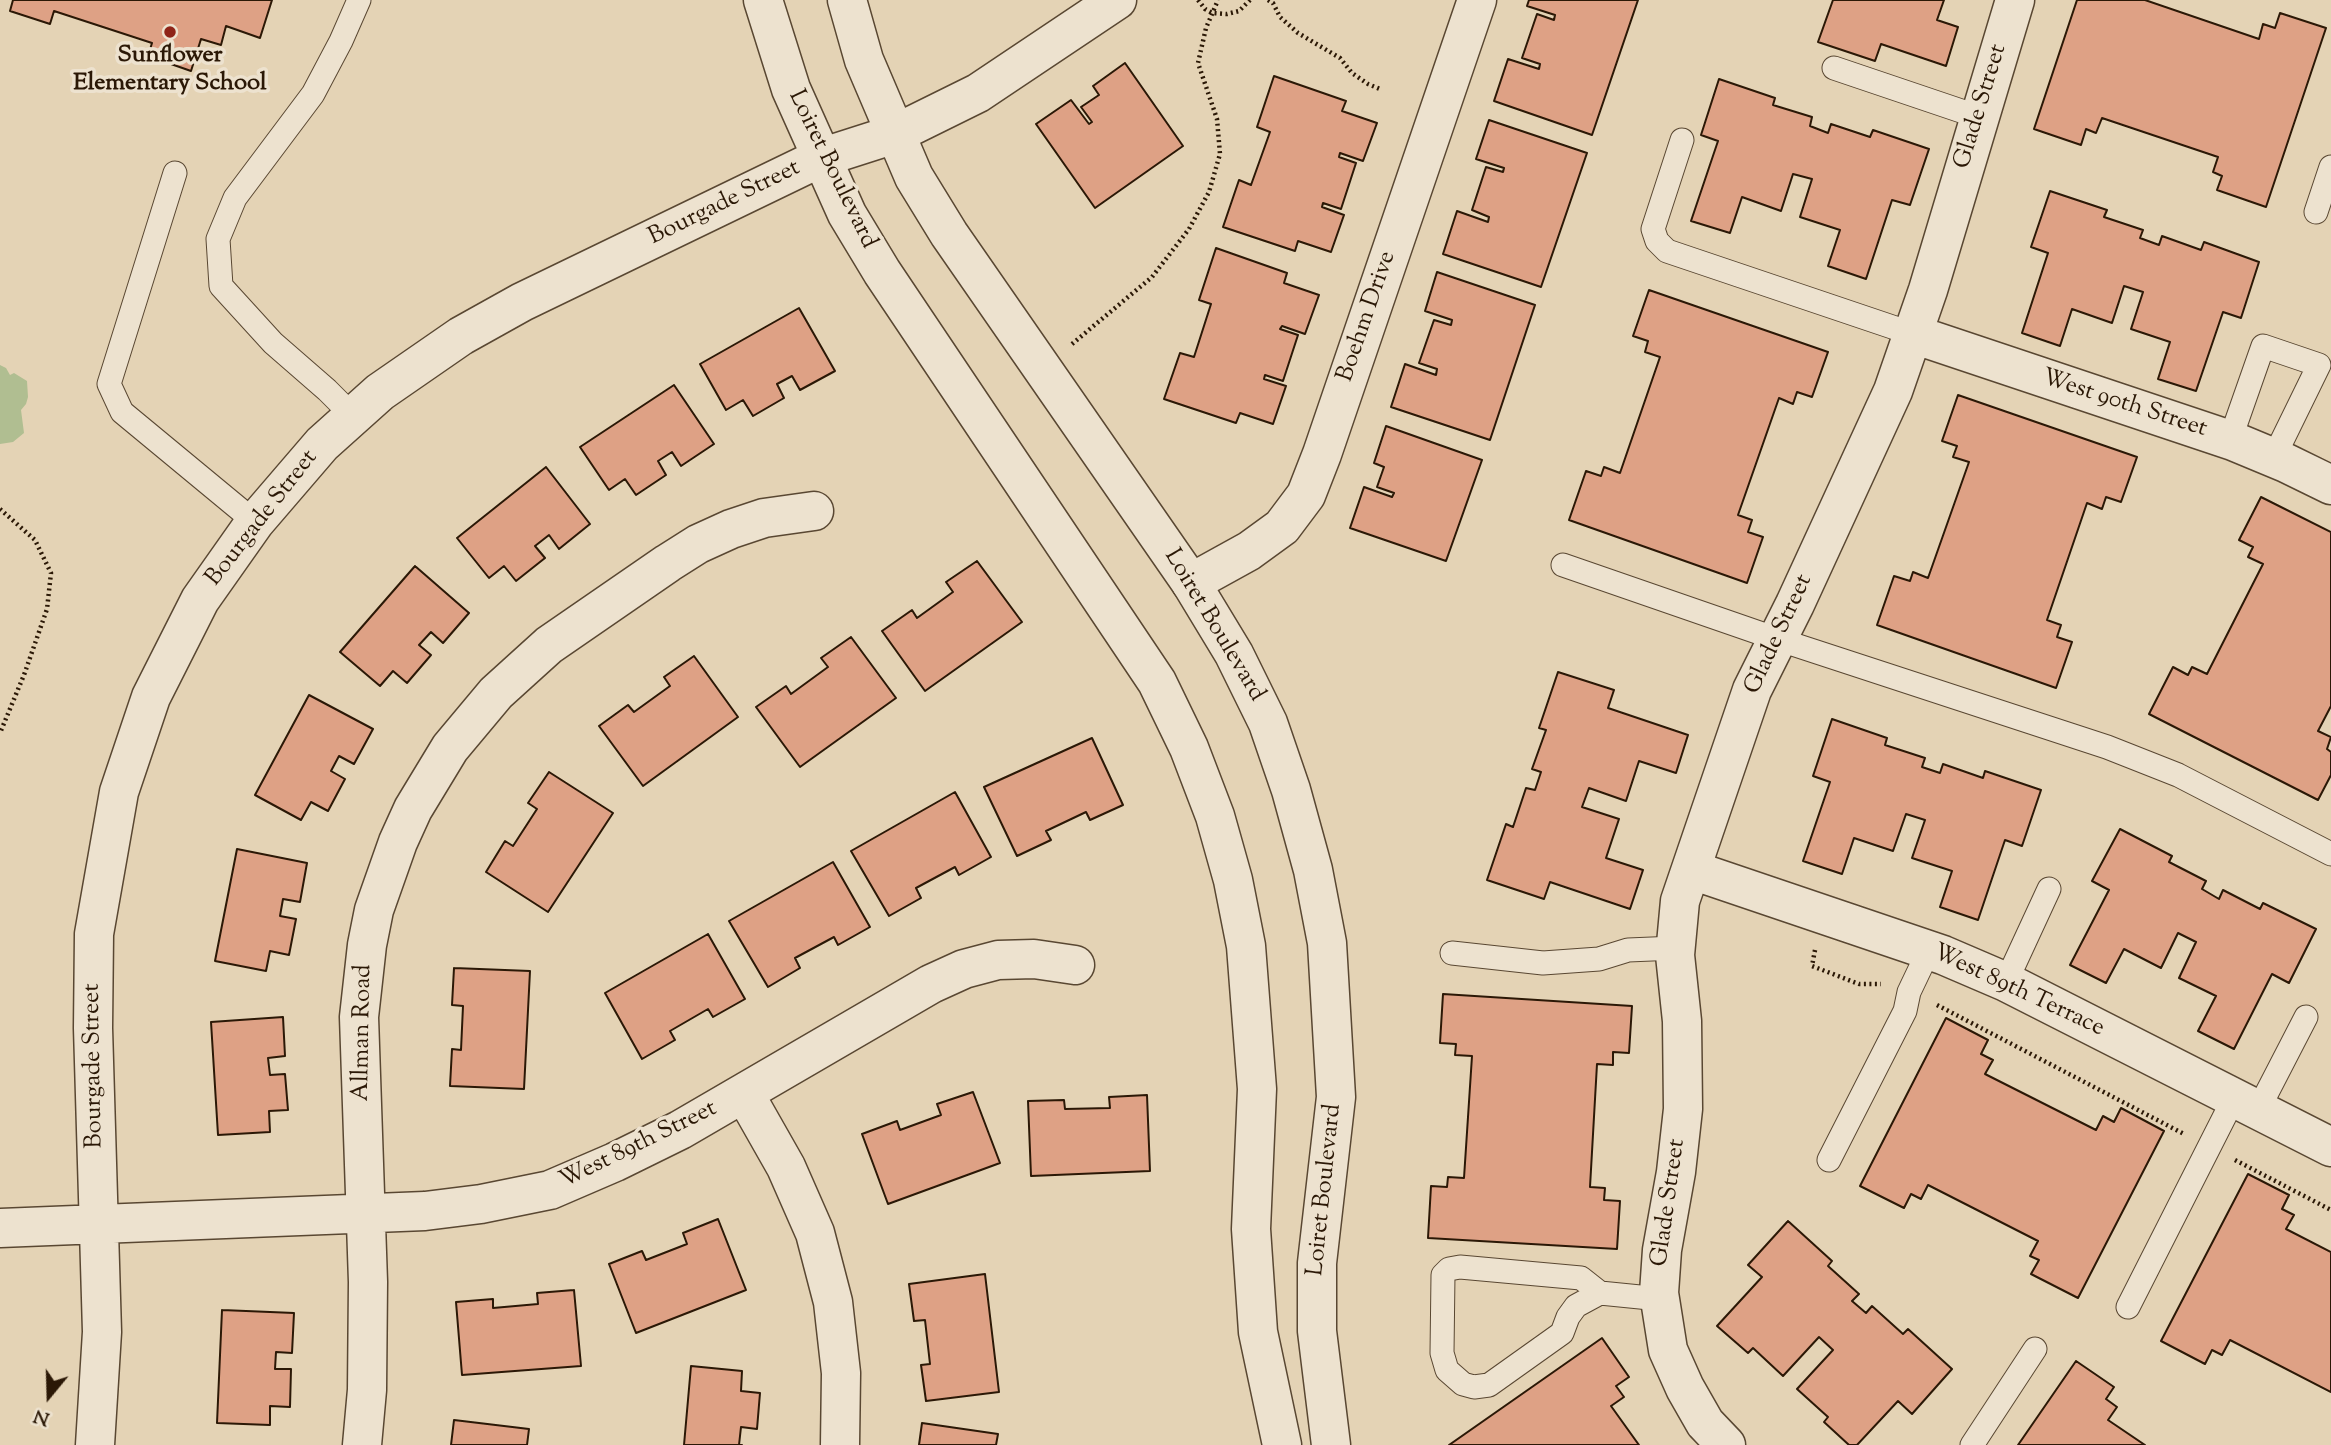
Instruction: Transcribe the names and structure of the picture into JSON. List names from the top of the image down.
{
  "streets": {
    "street": [
      "Glade Street",
      "Loiret Boulevard",
      "Bourgade Street",
      "Boehm Drive",
      "West 90th Street",
      "West 89th Terrace",
      "Allman Road",
      "West 89th Street"
    ]
  },
  "crossings": [
    ["Glade Street", "West 90th Street"],
    ["Glade Street", "West 89th Terrace"],
    ["Loiret Boulevard", "Bourgade Street"],
    ["Loiret Boulevard", "Boehm Drive"],
    ["Bourgade Street", "West 89th Street"],
    ["Allman Road", "West 89th Street"]
  ],
  "places": ["Sunflower Elementary School"],
  "north": "bottom"
}
